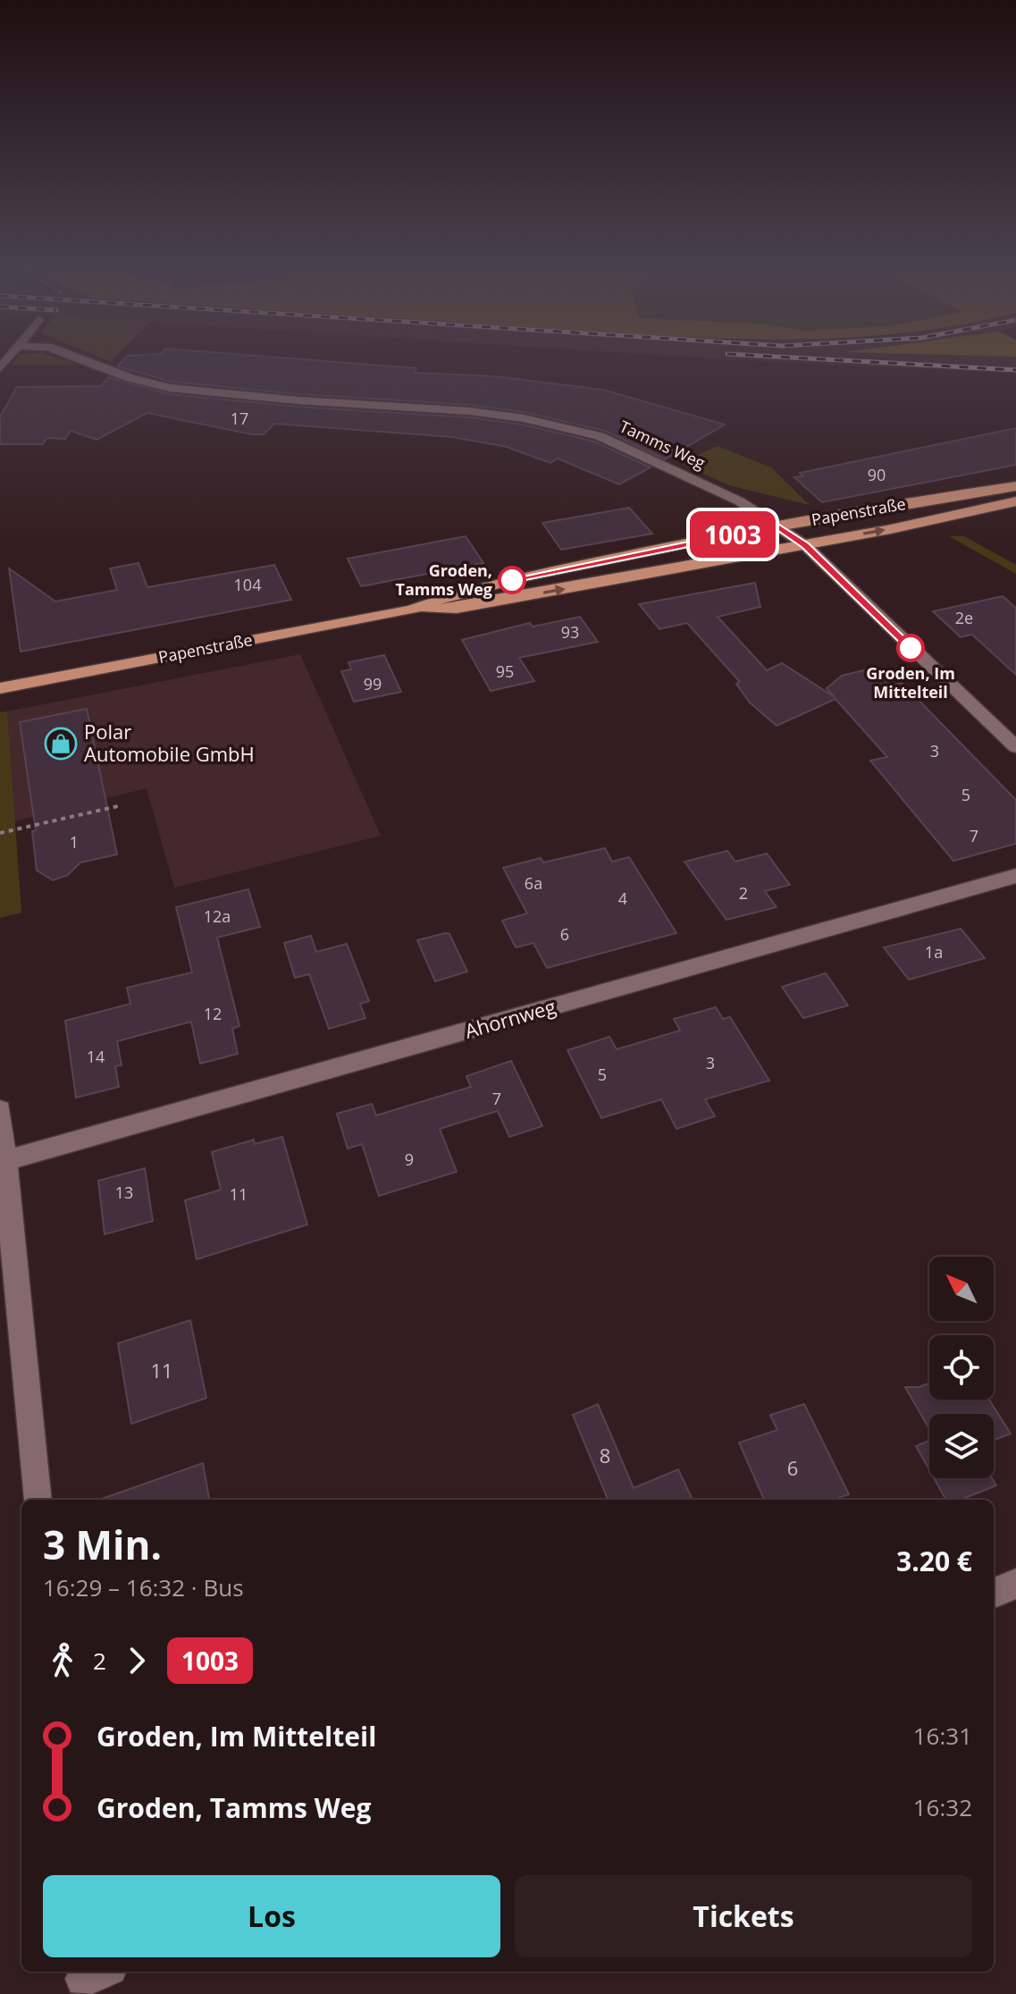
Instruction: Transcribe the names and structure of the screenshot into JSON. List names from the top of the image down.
{
  "streets": {
    "main road": ["Papenstraße"],
    "street": ["Tamms Weg", "Ahornweg"]
  },
  "crossings": [
    ["Tamms Weg", "Papenstraße"]
  ],
  "places": {
    "other": ["Groden, Tamms Weg", "Groden, Im Mittelteil"],
    "shop": ["Polar Automobile GmbH"]
  },
  "lines": ["bus line 1003"],
  "house_numbers": [
    "17",
    "90",
    "104",
    "2e",
    "93",
    "95",
    "99",
    "3",
    "5",
    "7",
    "1",
    "6a",
    "2",
    "4",
    "12a",
    "6",
    "1a",
    "12",
    "14",
    "3",
    "5",
    "7",
    "9",
    "13",
    "11",
    "11",
    "8",
    "6"
  ],
  "north": "top left",
  "page": {
    "on_map": "1003",
    "heading": ["3 Min.", "16:29 – 16:32 · Bus", "3.20 €"],
    "legs": ["2", "1003"],
    "list": [
      {
        "name": "Groden, Im Mittelteil",
        "value": "16:31"
      },
      {
        "name": "Groden, Tamms Weg",
        "value": "16:32"
      }
    ],
    "buttons": ["Los", "Tickets"]
  }
}
